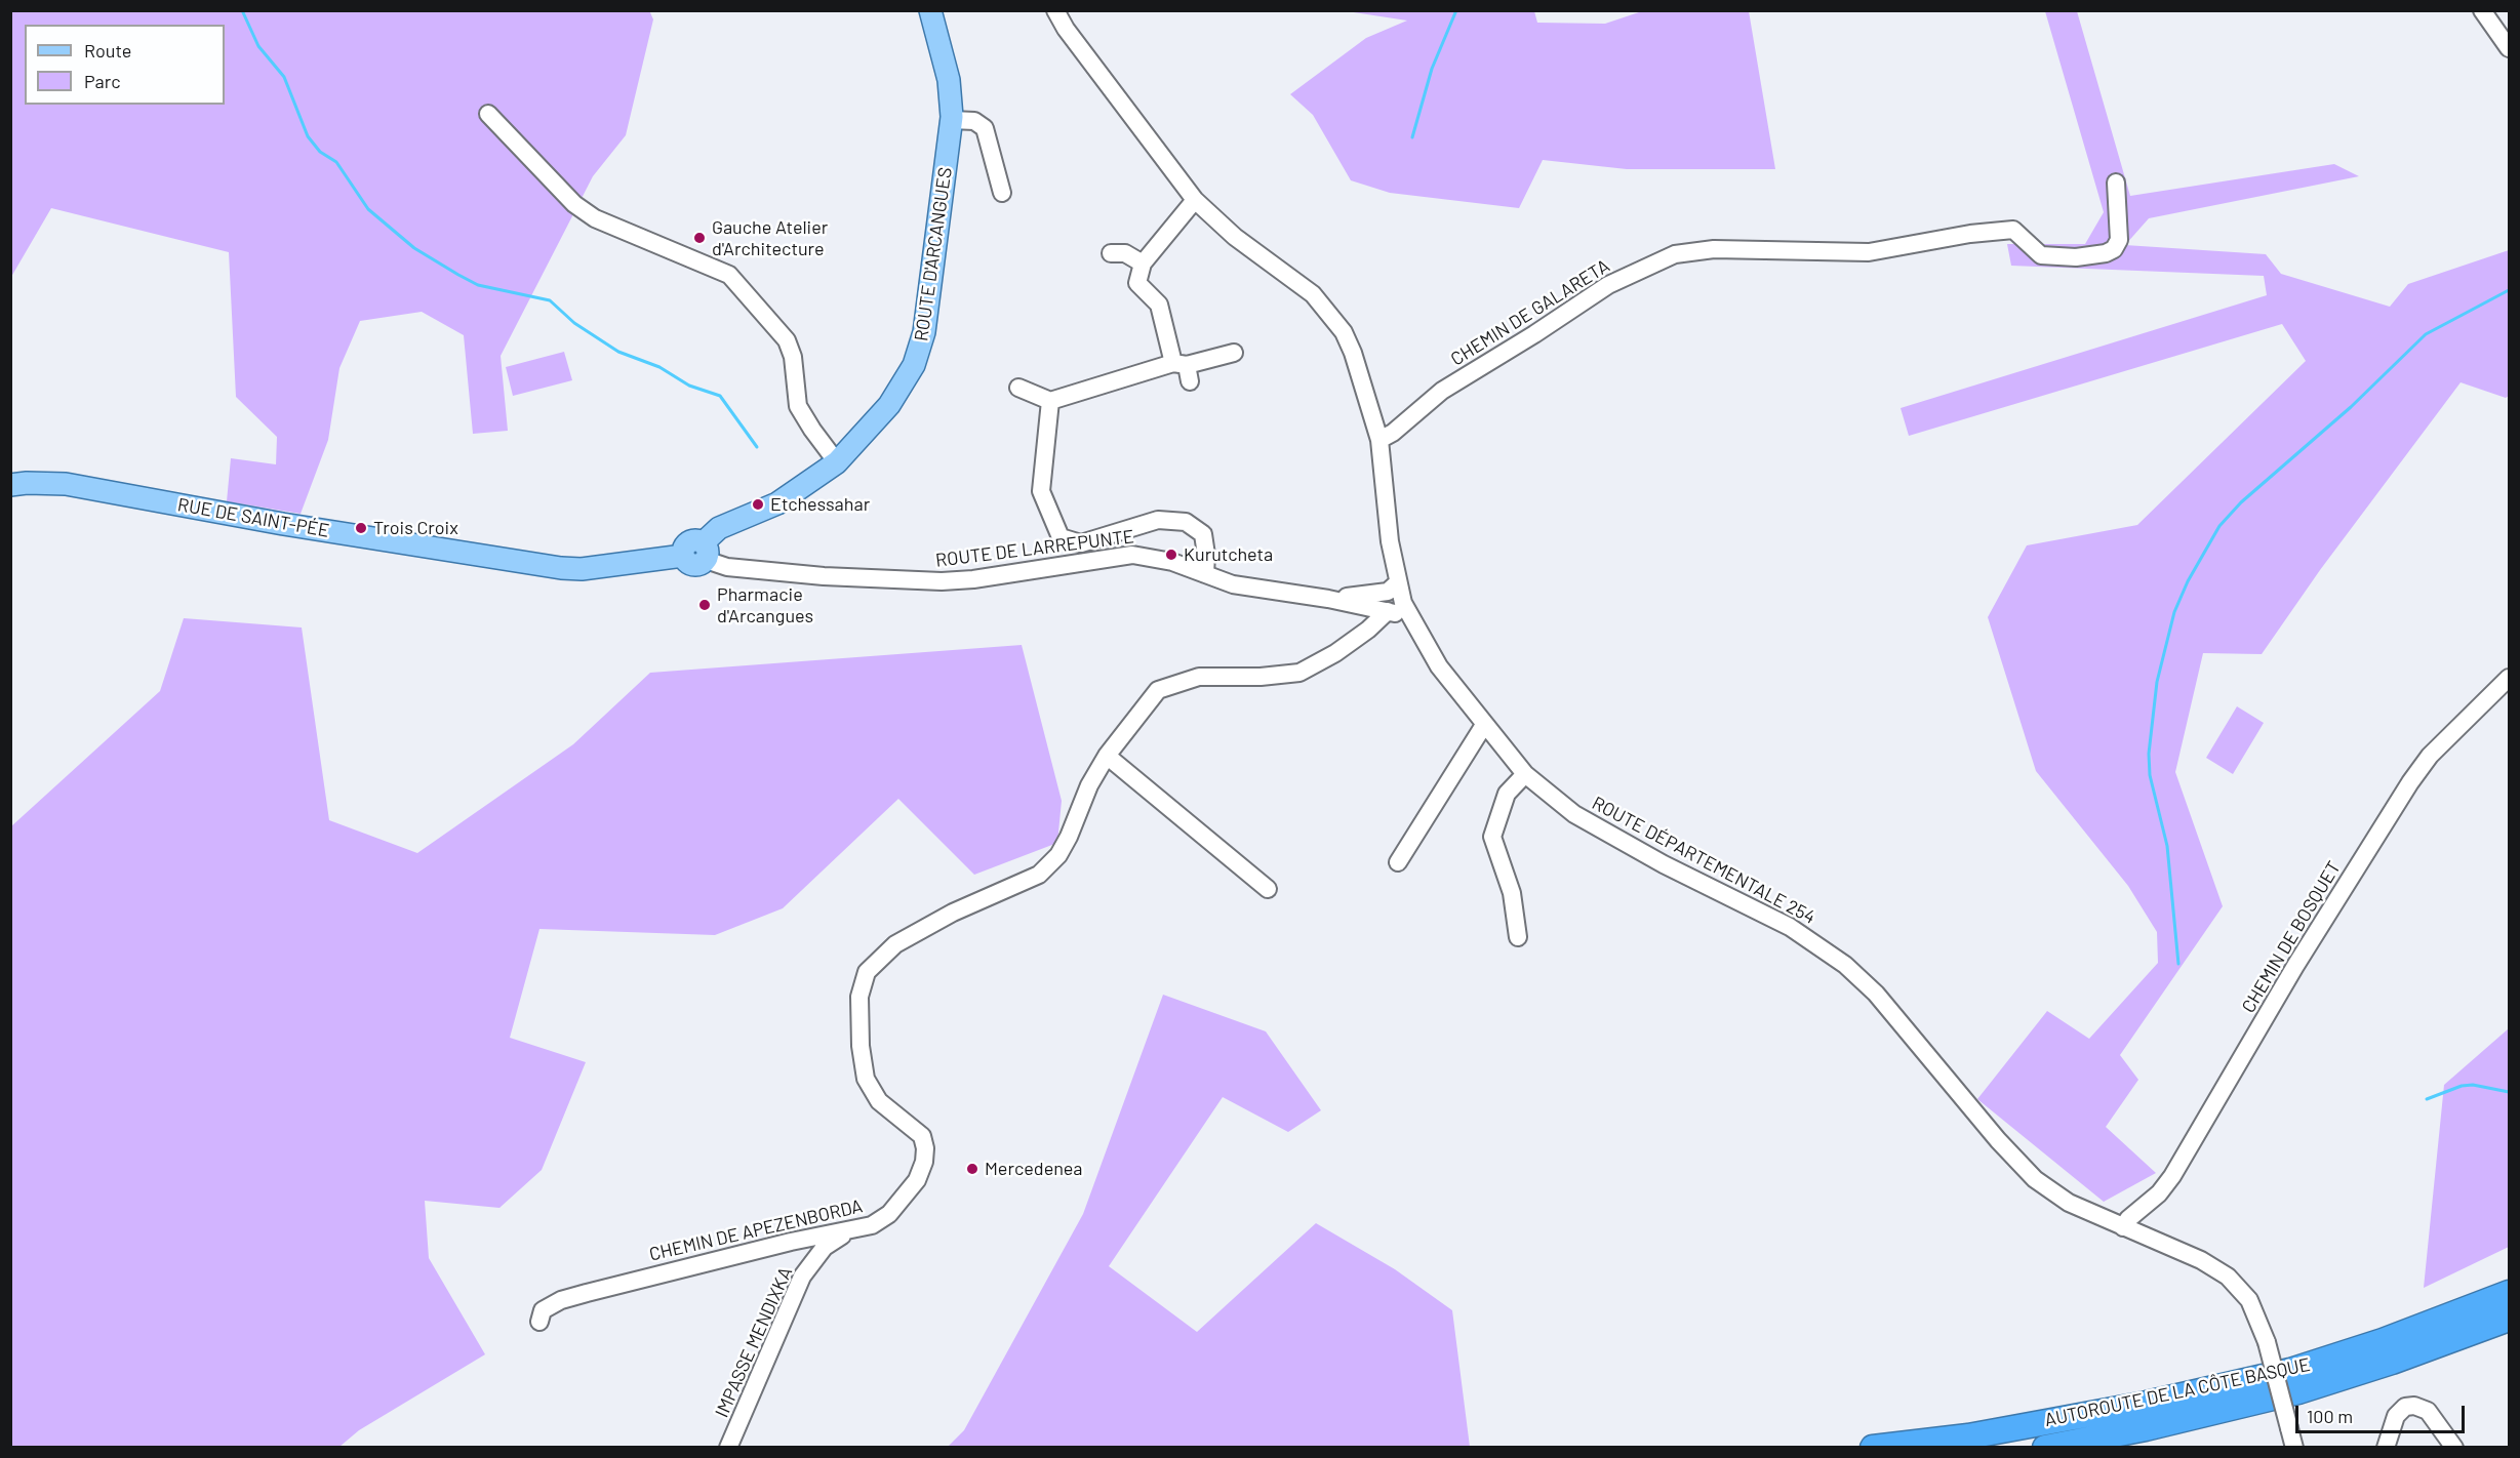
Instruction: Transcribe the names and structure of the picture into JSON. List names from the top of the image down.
{
  "streets": {
    "highway": ["AUTOROUTE DE LA CÔTE BASQUE"],
    "main road": ["ROUTE D'ARCANGUES", "RUE DE SAINT-PÉE"],
    "street": [
      "CHEMIN DE GALARETA",
      "ROUTE DE LARREPUNTE",
      "ROUTE DÉPARTEMENTALE 254",
      "CHEMIN DE BOSQUET",
      "CHEMIN DE APEZENBORDA",
      "IMPASSE MENDIXKA"
    ]
  },
  "crossings": [
    ["ROUTE D'ARCANGUES", "RUE DE SAINT-PÉE"],
    ["ROUTE D'ARCANGUES", "ROUTE DE LARREPUNTE"],
    ["CHEMIN DE GALARETA", "ROUTE DÉPARTEMENTALE 254"],
    ["ROUTE DE LARREPUNTE", "ROUTE DÉPARTEMENTALE 254"],
    ["ROUTE DE LARREPUNTE", "CHEMIN DE APEZENBORDA"],
    ["ROUTE DÉPARTEMENTALE 254", "CHEMIN DE BOSQUET"],
    ["CHEMIN DE APEZENBORDA", "IMPASSE MENDIXKA"]
  ],
  "places": [
    "Gauche Atelier d'Architecture",
    "Etchessahar",
    "Trois Croix",
    "Kurutcheta",
    "Pharmacie d'Arcangues",
    "Mercedenea"
  ],
  "legend": ["Route", "Parc"],
  "scale_bar": "100 m"
}
